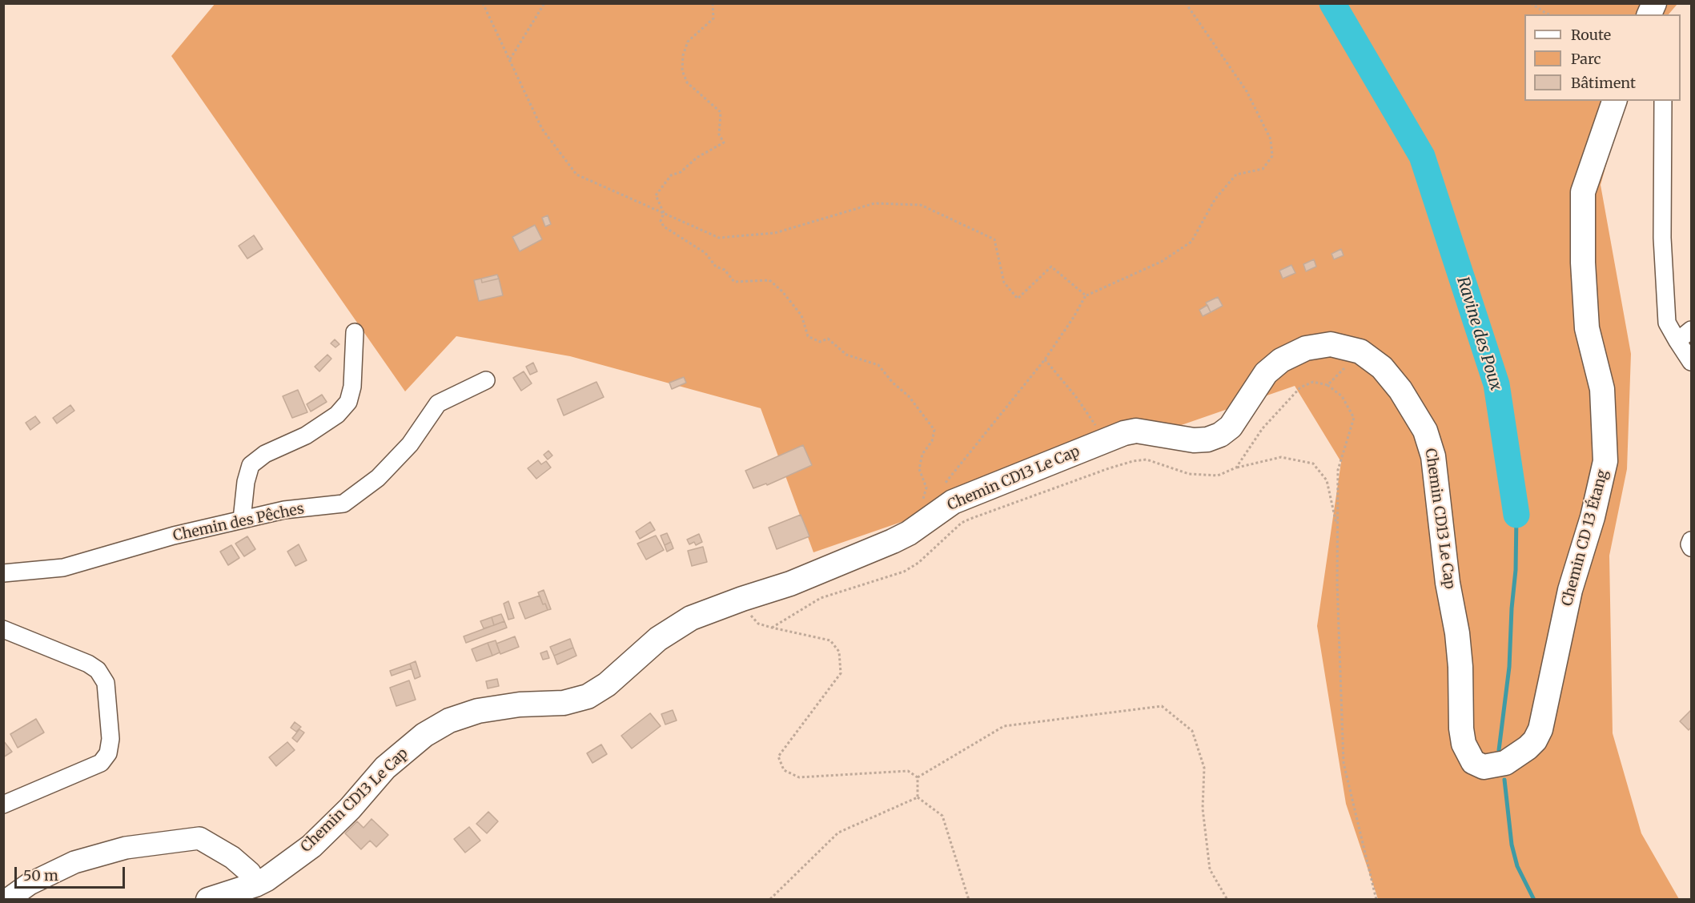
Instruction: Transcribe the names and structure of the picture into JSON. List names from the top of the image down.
{
  "streets": {
    "main road": ["Chemin CD13 Le Cap", "Chemin CD 13 Étang"],
    "street": ["Chemin des Pêches"]
  },
  "crossings": [
    ["Chemin CD13 Le Cap", "Chemin CD 13 Étang"]
  ],
  "water": ["Ravine des Poux"],
  "legend": ["Route", "Parc", "Bâtiment"],
  "scale_bar": "50 m"
}
